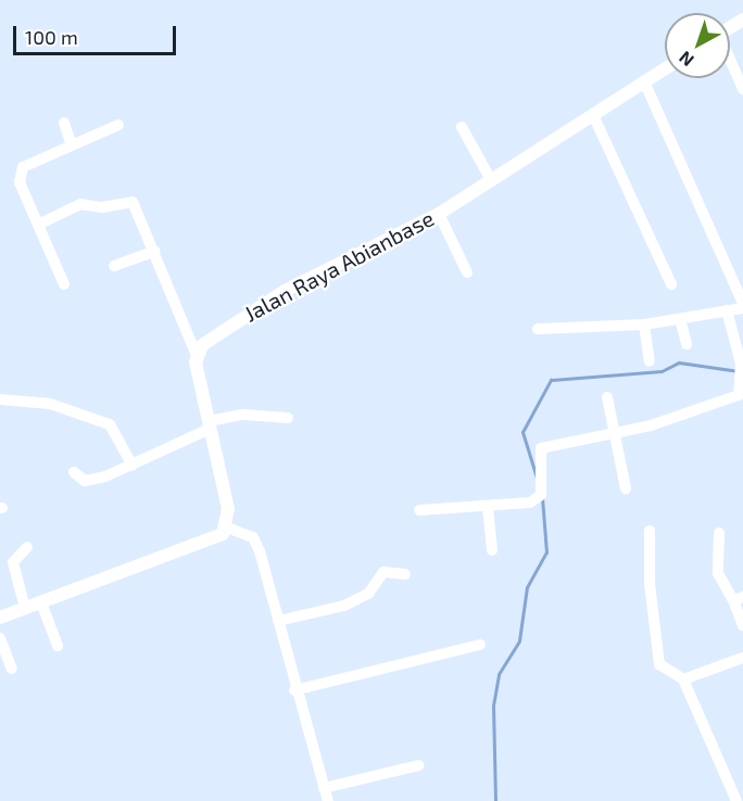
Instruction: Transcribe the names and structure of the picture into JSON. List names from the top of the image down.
{
  "streets": {
    "main road": ["Jalan Raya Abianbase"]
  },
  "scale_bar": "100 m",
  "north": "bottom left"
}
